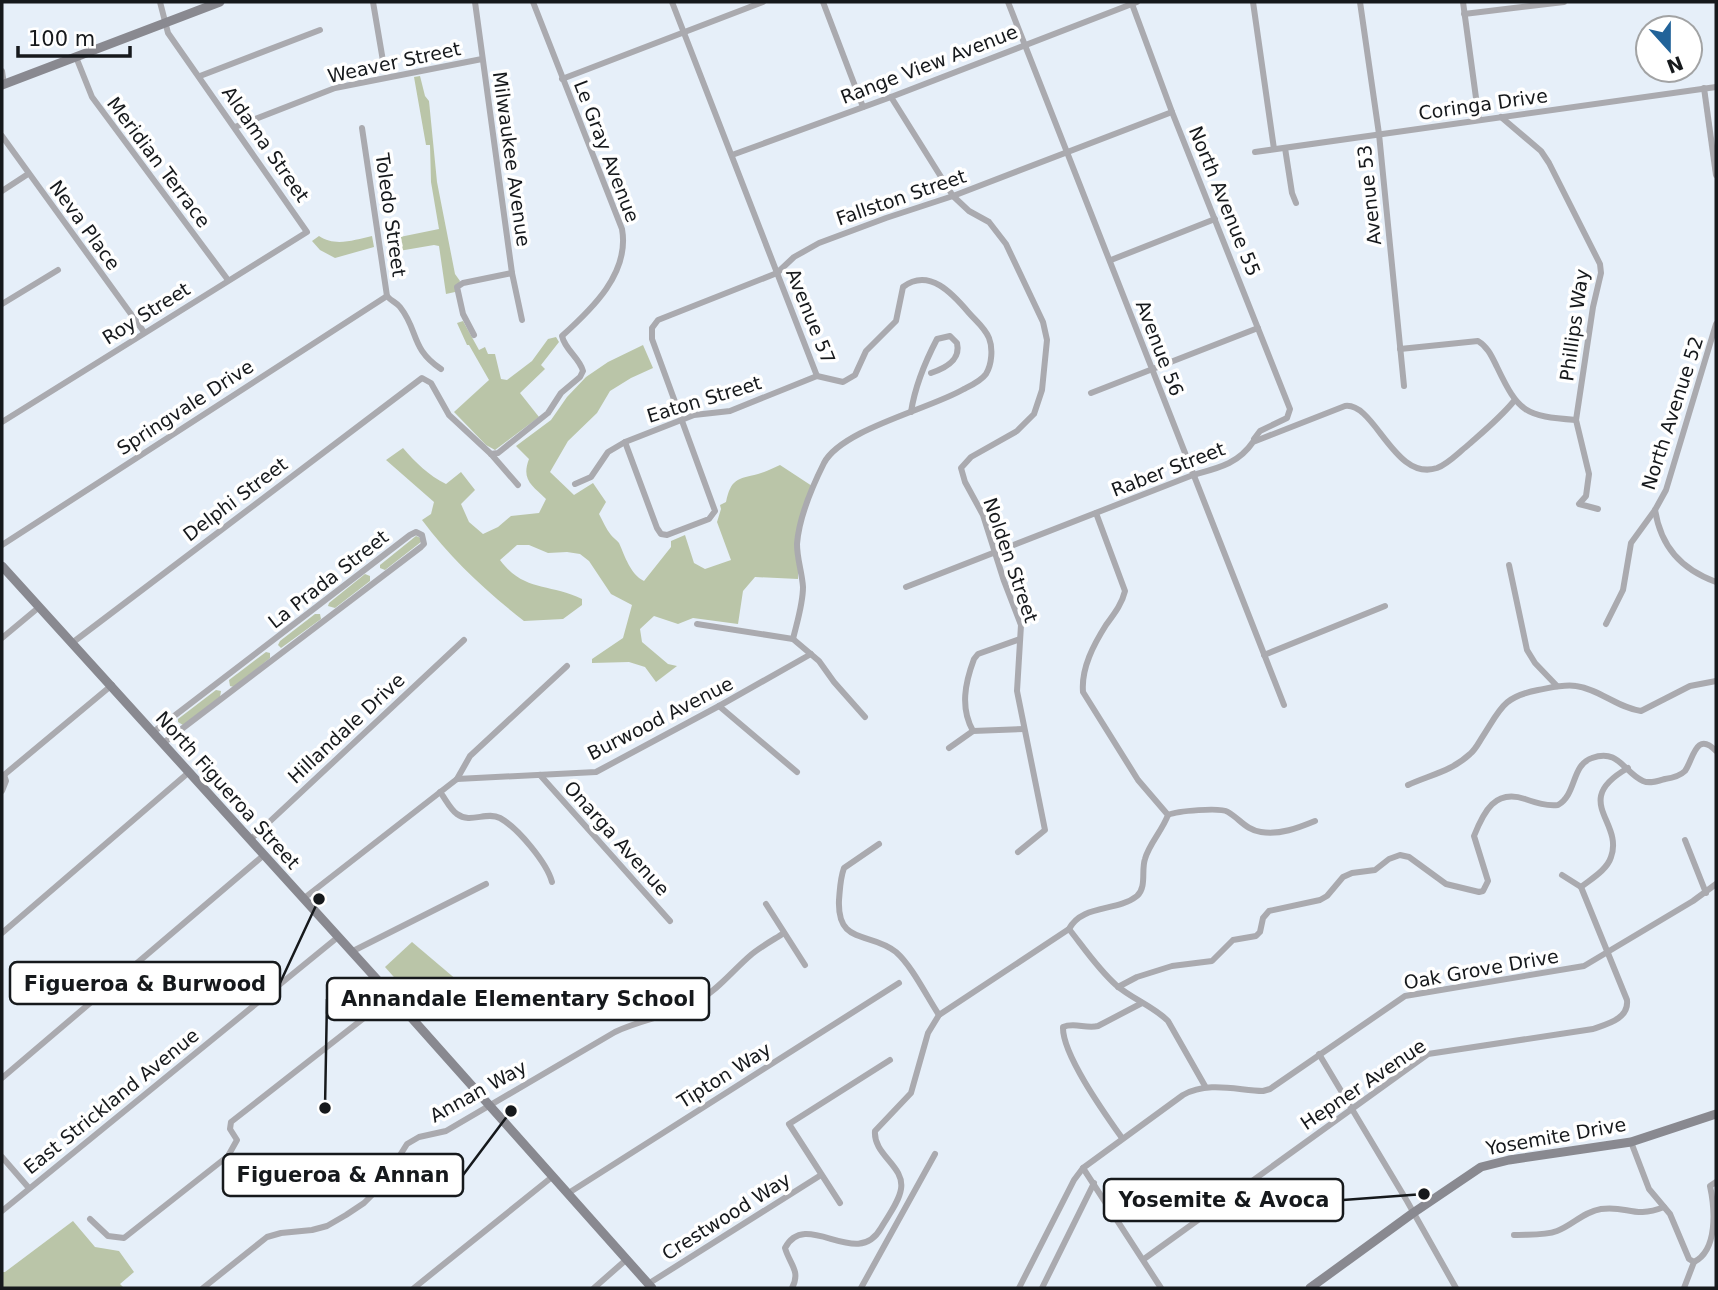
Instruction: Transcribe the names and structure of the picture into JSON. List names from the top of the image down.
{
  "streets": {
    "main road": ["North Figueroa Street", "Yosemite Drive"],
    "street": [
      "Weaver Street",
      "Range View Avenue",
      "Coringa Drive",
      "Aldama Street",
      "Le Gray Avenue",
      "Milwaukee Avenue",
      "Meridian Terrace",
      "Avenue 53",
      "Fallston Street",
      "North Avenue 55",
      "Toledo Street",
      "Neva Place",
      "Roy Street",
      "Avenue 57",
      "Phillips Way",
      "Avenue 56",
      "Eaton Street",
      "Springvale Drive",
      "North Avenue 52",
      "Raber Street",
      "Delphi Street",
      "Nolden Street",
      "La Prada Street",
      "Burwood Avenue",
      "Hillandale Drive",
      "Onarga Avenue",
      "Oak Grove Drive",
      "Tipton Way",
      "Hepner Avenue",
      "Annan Way",
      "East Strickland Avenue",
      "Crestwood Way"
    ]
  },
  "crossings": [
    ["Weaver Street", "Aldama Street"],
    ["Weaver Street", "Milwaukee Avenue"],
    ["Range View Avenue", "North Avenue 55"],
    ["Range View Avenue", "Avenue 57"],
    ["Range View Avenue", "Avenue 56"],
    ["Range View Avenue", "Nolden Street"],
    ["Coringa Drive", "Avenue 53"],
    ["Coringa Drive", "Phillips Way"],
    ["Aldama Street", "Roy Street"],
    ["Le Gray Avenue", "Delphi Street"],
    ["Meridian Terrace", "Roy Street"],
    ["Fallston Street", "North Avenue 55"],
    ["Fallston Street", "Avenue 57"],
    ["Fallston Street", "Avenue 56"],
    ["Fallston Street", "Eaton Street"],
    ["Fallston Street", "Nolden Street"],
    ["North Avenue 55", "Raber Street"],
    ["Toledo Street", "Springvale Drive"],
    ["Neva Place", "Roy Street"],
    ["Avenue 57", "Eaton Street"],
    ["Avenue 56", "Raber Street"],
    ["Raber Street", "Nolden Street"],
    ["Delphi Street", "North Figueroa Street"],
    ["La Prada Street", "North Figueroa Street"],
    ["Burwood Avenue", "Onarga Avenue"],
    ["Hillandale Drive", "North Figueroa Street"],
    ["North Figueroa Street", "Tipton Way"],
    ["North Figueroa Street", "Annan Way"],
    ["North Figueroa Street", "East Strickland Avenue"],
    ["North Figueroa Street", "Crestwood Way"],
    ["Oak Grove Drive", "Hepner Avenue"]
  ],
  "places": [
    "Figueroa & Burwood",
    "Annandale Elementary School",
    "Figueroa & Annan",
    "Yosemite & Avoca"
  ],
  "scale_bar": "100 m",
  "north": "bottom"
}
